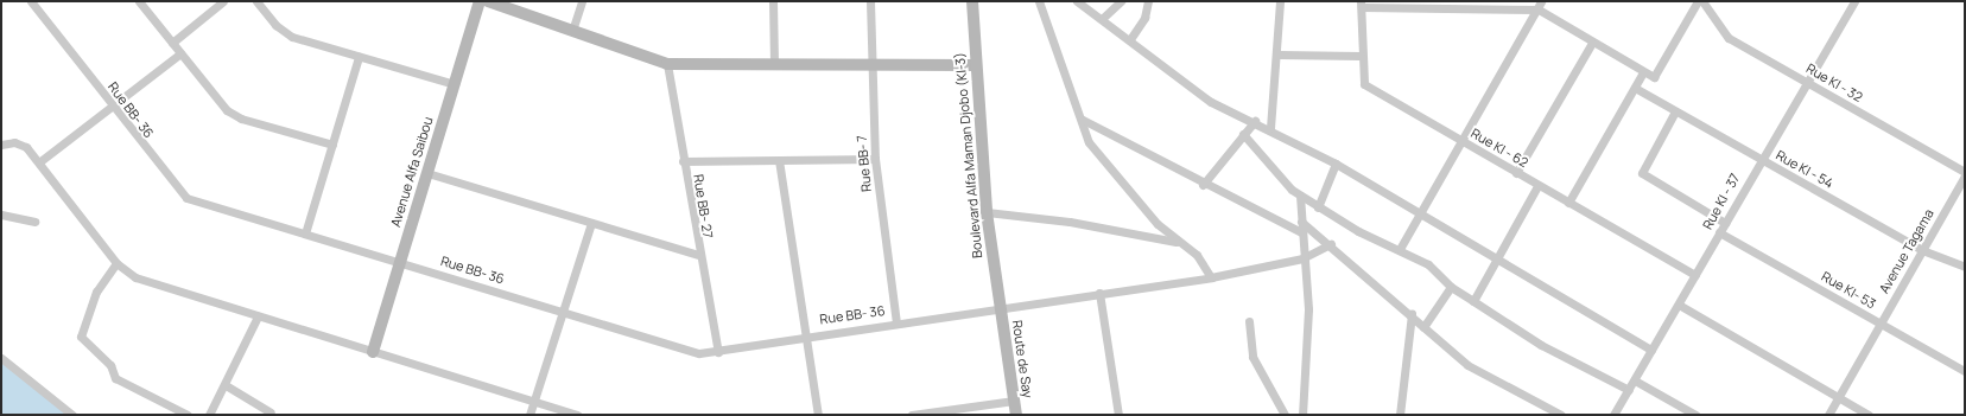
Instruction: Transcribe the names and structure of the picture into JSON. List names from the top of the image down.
{
  "streets": {
    "street": [
      "Rue KI - 32",
      "Rue BB- 36",
      "Rue KI - 62",
      "Boulevard Alfa Maman Djobo (KI-3)",
      "Rue BB- 7",
      "Rue KI - 54",
      "Avenue Alfa Saibou",
      "Rue KI - 37",
      "Rue BB- 27",
      "Avenue Tagama",
      "Rue KI- 53",
      "Route de Say"
    ]
  },
  "crossings": [
    ["Rue KI - 32", "Rue KI - 37"],
    ["Rue KI - 32", "Avenue Tagama"],
    ["Rue BB- 36", "Boulevard Alfa Maman Djobo (KI-3)"],
    ["Rue BB- 36", "Rue BB- 7"],
    ["Rue BB- 36", "Avenue Alfa Saibou"],
    ["Rue BB- 36", "Rue BB- 27"],
    ["Rue BB- 36", "Route de Say"],
    ["Rue KI - 62", "Rue KI - 37"],
    ["Boulevard Alfa Maman Djobo (KI-3)", "Route de Say"],
    ["Rue KI - 54", "Rue KI - 37"],
    ["Rue KI - 54", "Avenue Tagama"],
    ["Rue KI - 37", "Rue KI- 53"],
    ["Avenue Tagama", "Rue KI- 53"]
  ]
}
